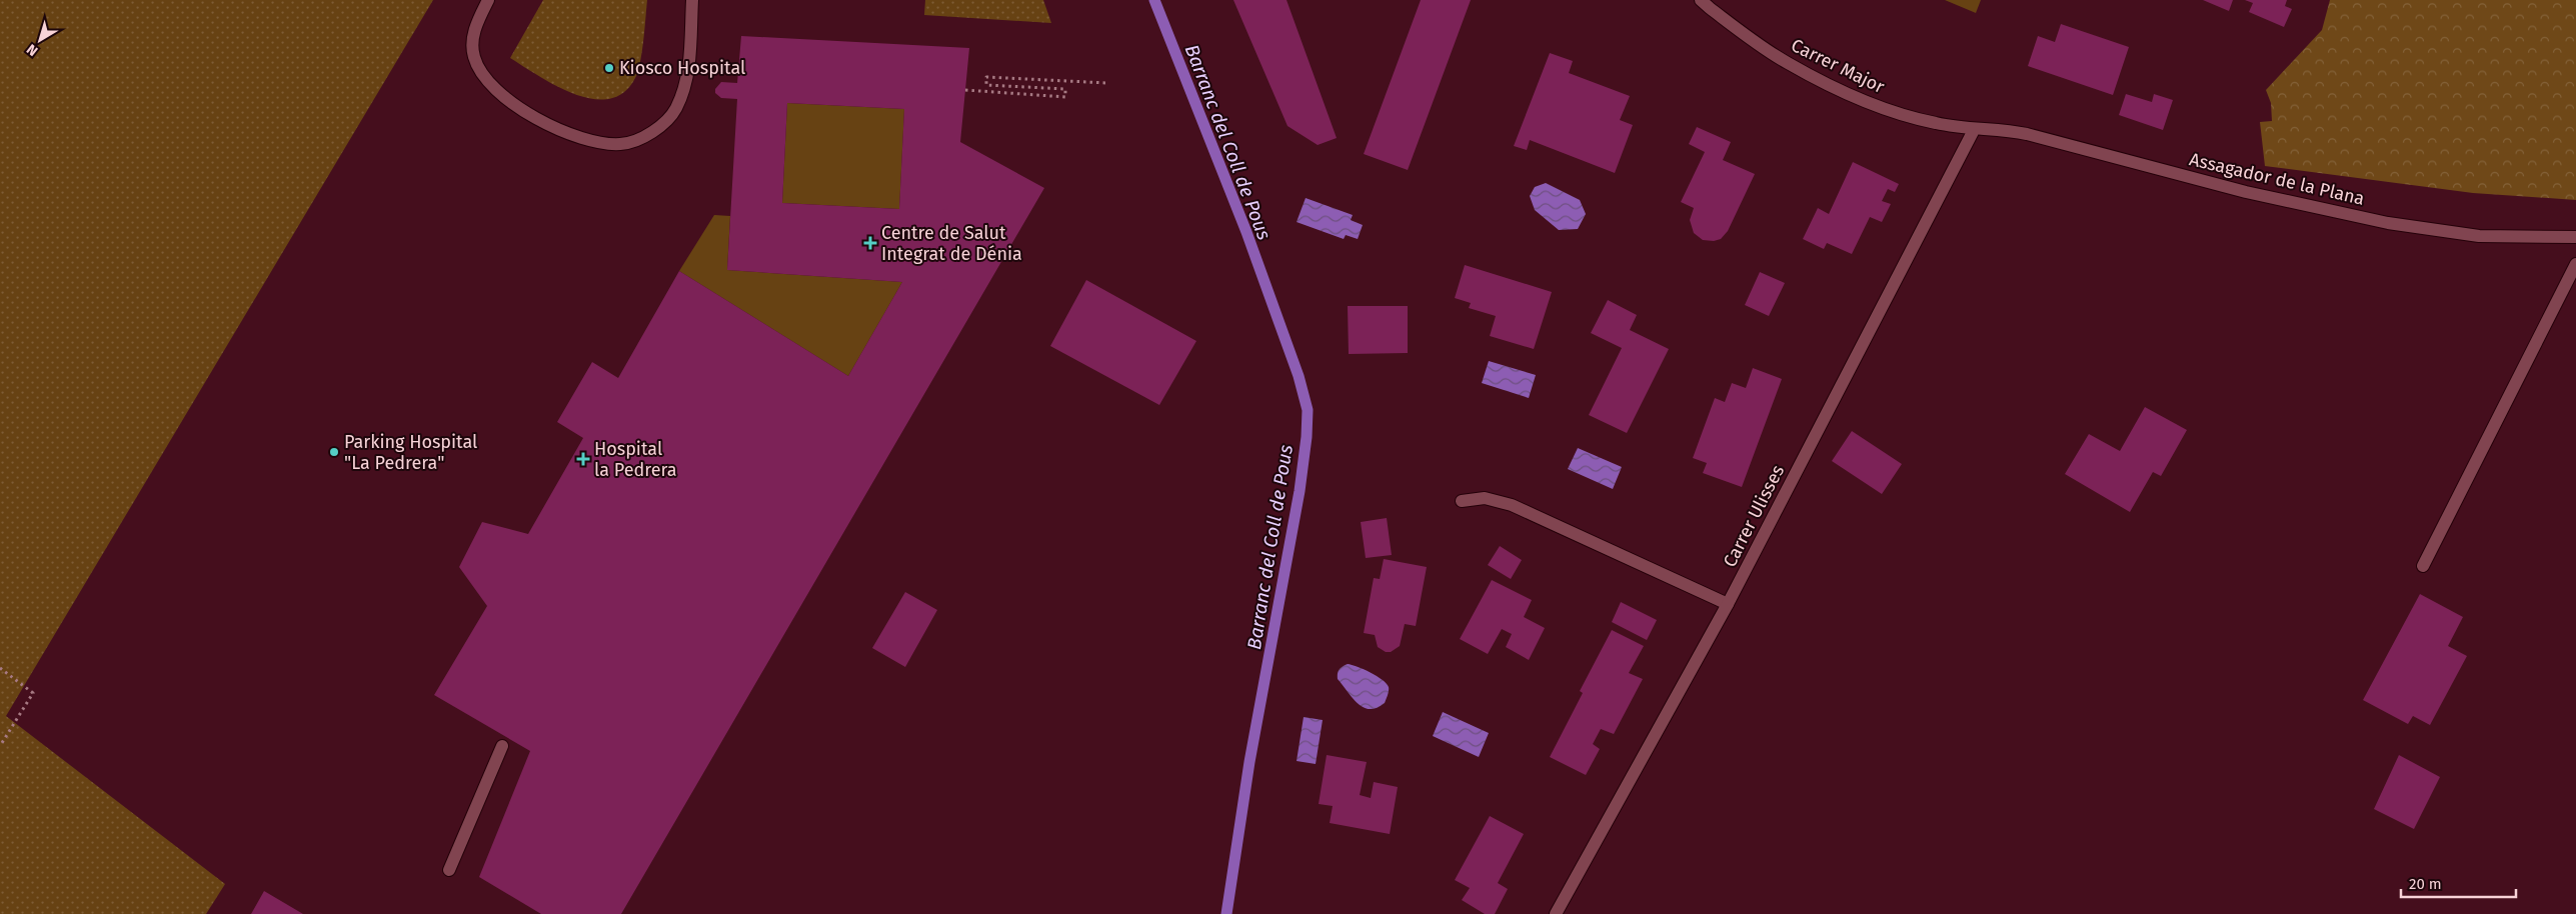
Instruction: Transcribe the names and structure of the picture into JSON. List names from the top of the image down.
{
  "streets": {
    "street": ["Carrer Major", "Assagador de la Plana", "Carrer Ulisses"]
  },
  "crossings": [
    ["Carrer Major", "Assagador de la Plana"],
    ["Carrer Major", "Carrer Ulisses"],
    ["Assagador de la Plana", "Carrer Ulisses"]
  ],
  "water": ["Barranc del Coll de Pous"],
  "places": {
    "other": ["Kiosco Hospital", "Parking Hospital \"La Pedrera\""],
    "health": ["Centre de Salut Integrat de Dénia", "Hospital la Pedrera"]
  },
  "scale_bar": "20 m",
  "north": "bottom left"
}
